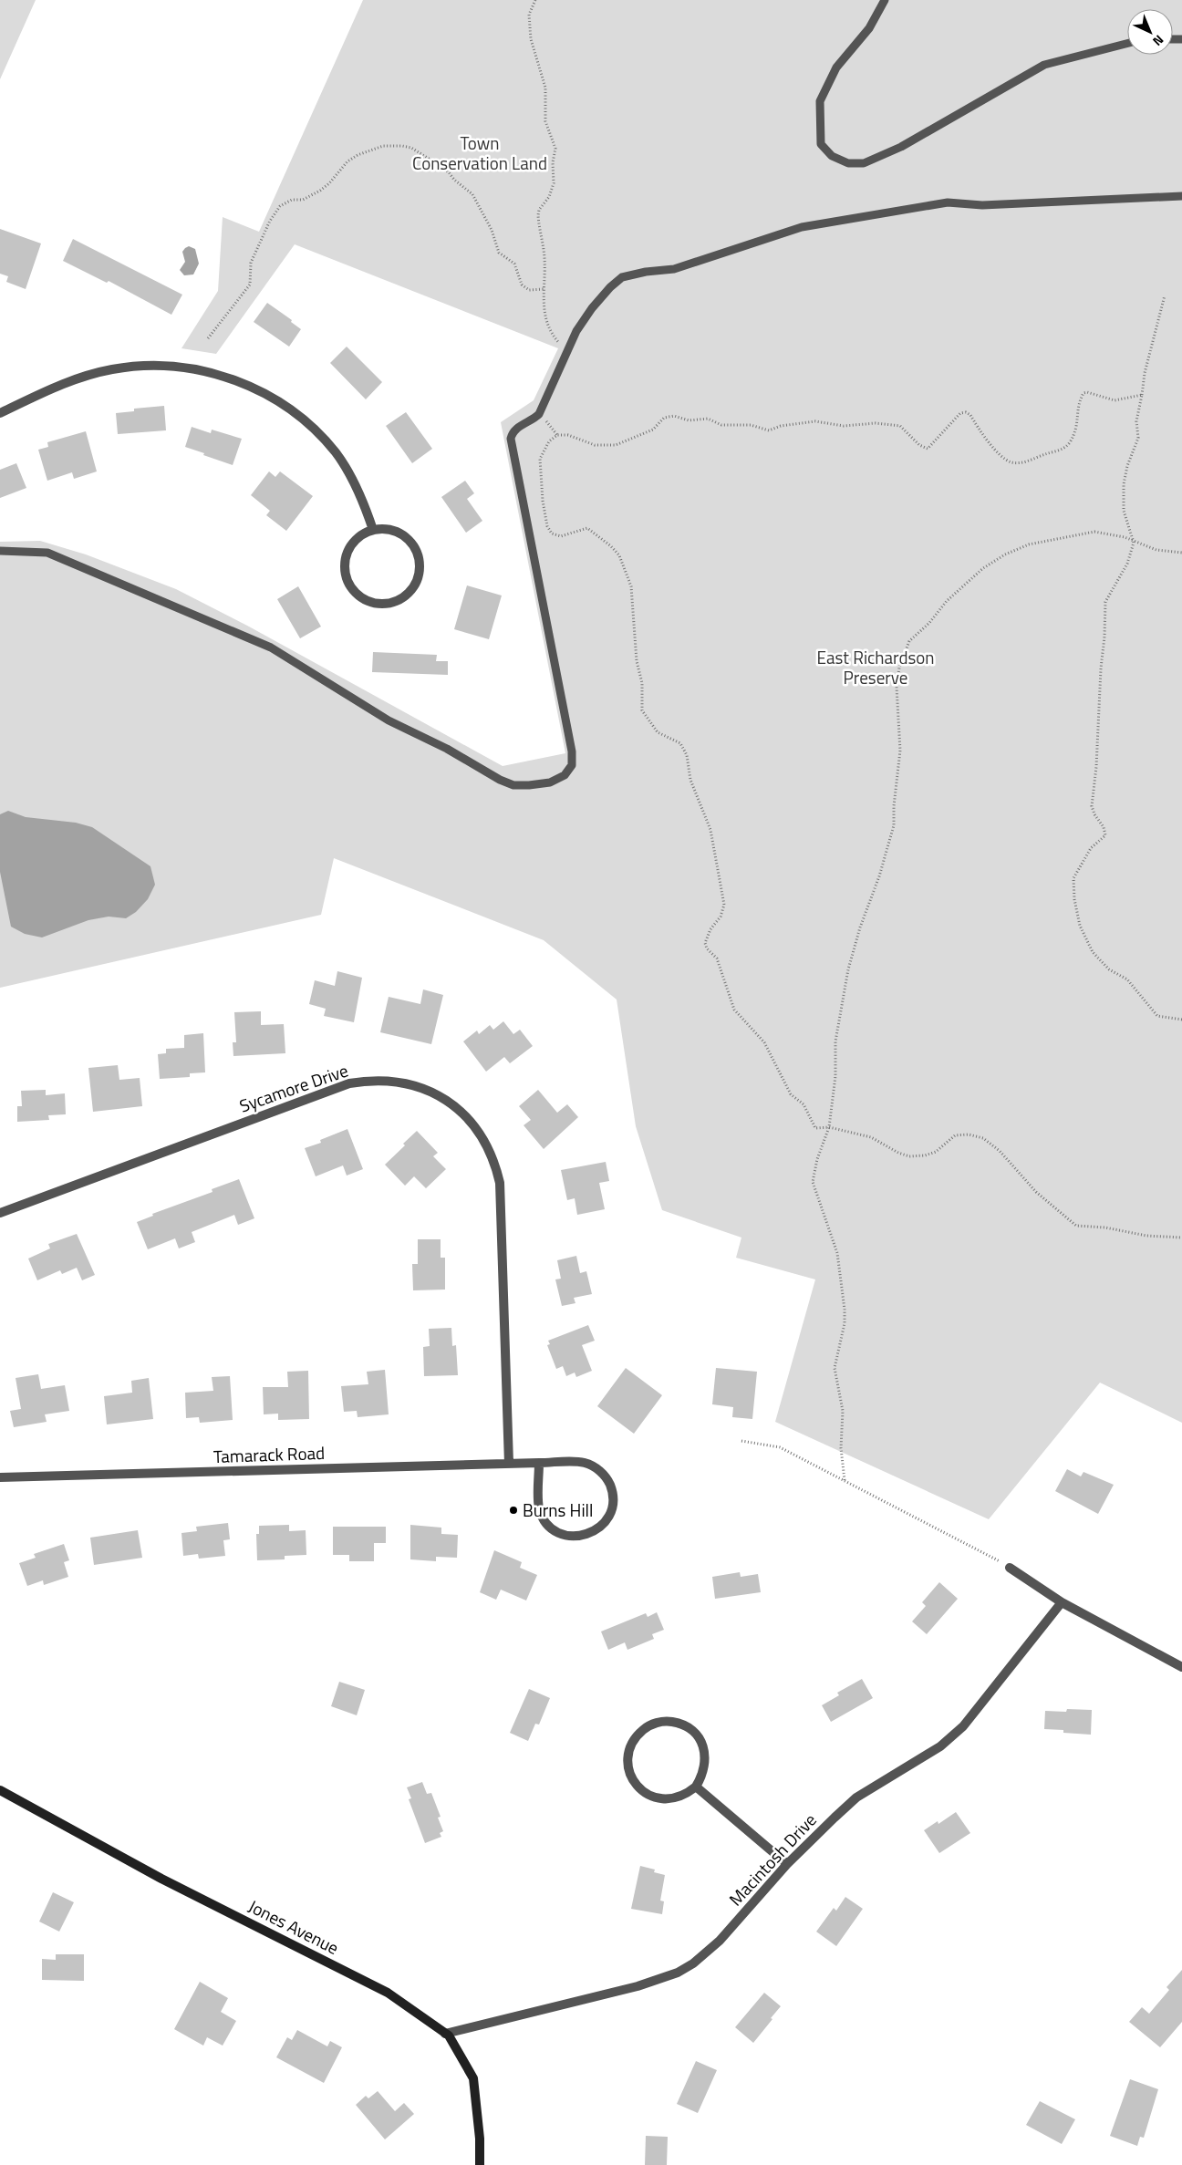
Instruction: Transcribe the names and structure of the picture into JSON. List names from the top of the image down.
{
  "streets": {
    "street": [
      "Sycamore Drive",
      "Tamarack Road",
      "Macintosh Drive",
      "Jones Avenue"
    ]
  },
  "crossings": [
    ["Sycamore Drive", "Tamarack Road"],
    ["Macintosh Drive", "Jones Avenue"]
  ],
  "parks": ["Town Conservation Land", "East Richardson Preserve"],
  "places": ["Burns Hill"],
  "north": "bottom right"
}
